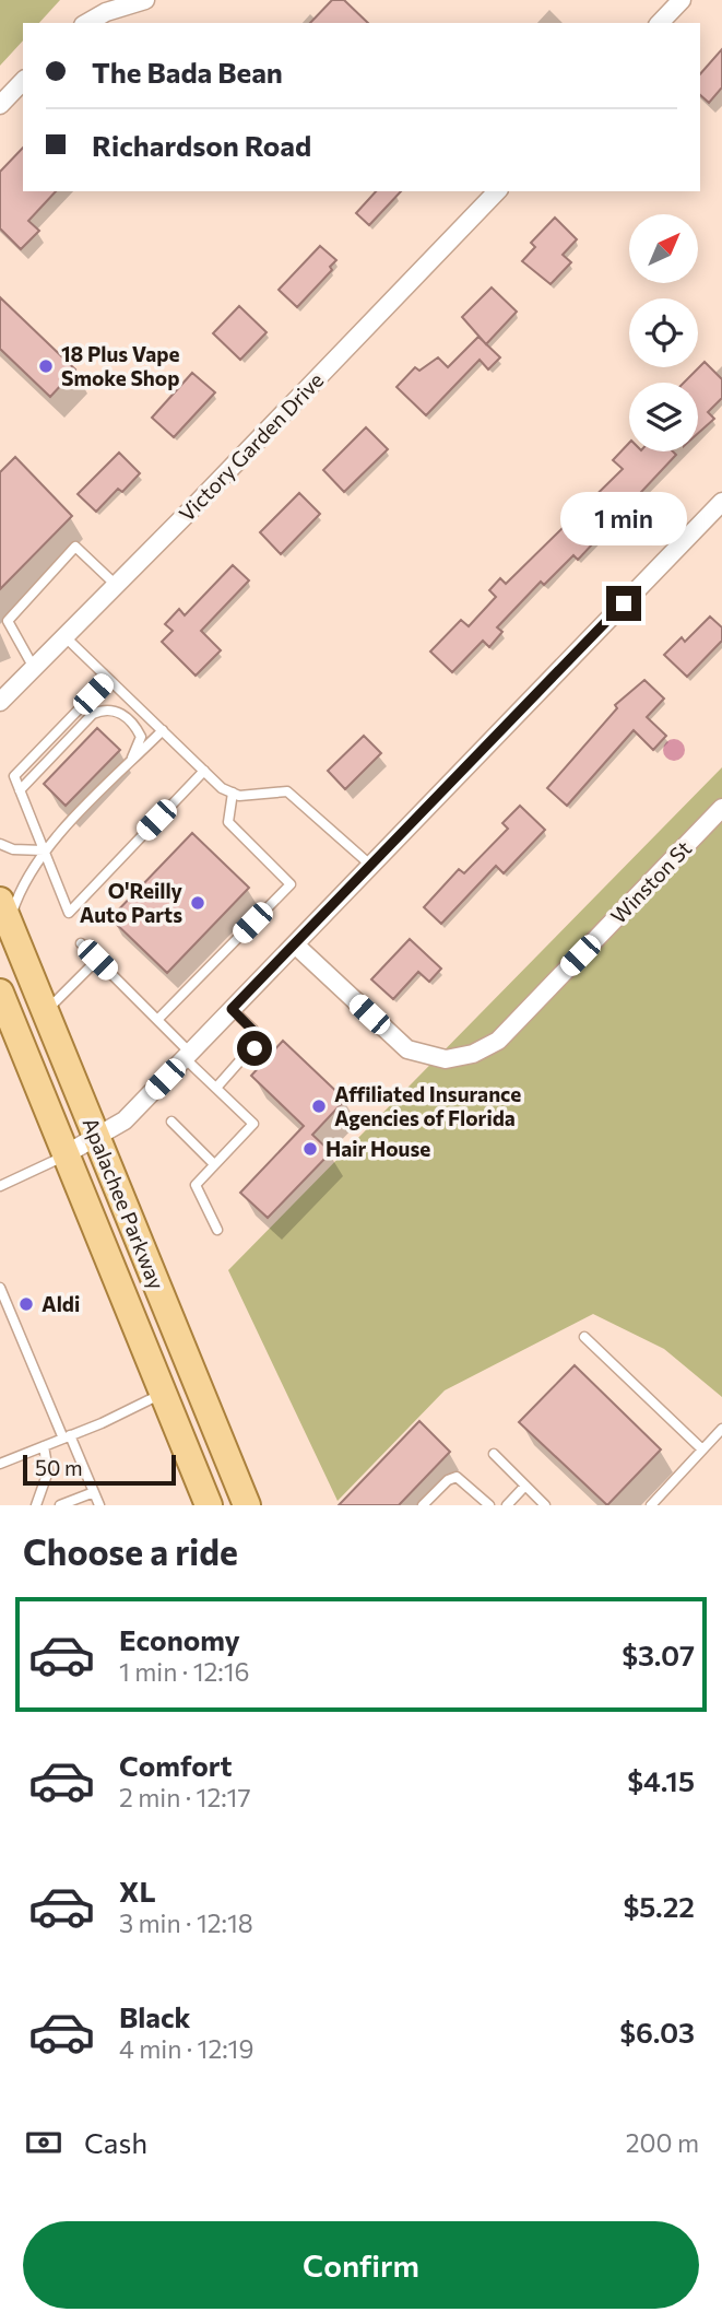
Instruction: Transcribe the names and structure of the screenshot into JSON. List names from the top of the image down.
{
  "streets": {
    "main road": ["Apalachee Parkway"],
    "street": ["Victory Garden Drive", "Winston St"]
  },
  "places": [
    "18 Plus Vape Smoke Shop",
    "O'Reilly Auto Parts",
    "Affiliated Insurance Agencies of Florida",
    "Hair House",
    "Aldi"
  ],
  "scale_bar": "50 m",
  "north": "top right",
  "page": {
    "banner": ["The Bada Bean", "Richardson Road"],
    "bubble": "1 min",
    "scale": "50 m",
    "heading": "Choose a ride",
    "list": [
      {
        "name": "Economy",
        "note": "1 min · 12:16",
        "value": "$3.07"
      },
      {
        "name": "Comfort",
        "note": "2 min · 12:17",
        "value": "$4.15"
      },
      {
        "name": "XL",
        "note": "3 min · 12:18",
        "value": "$5.22"
      },
      {
        "name": "Black",
        "note": "4 min · 12:19",
        "value": "$6.03"
      }
    ],
    "pay": ["Cash", "200 m"],
    "buttons": "Confirm"
  }
}
